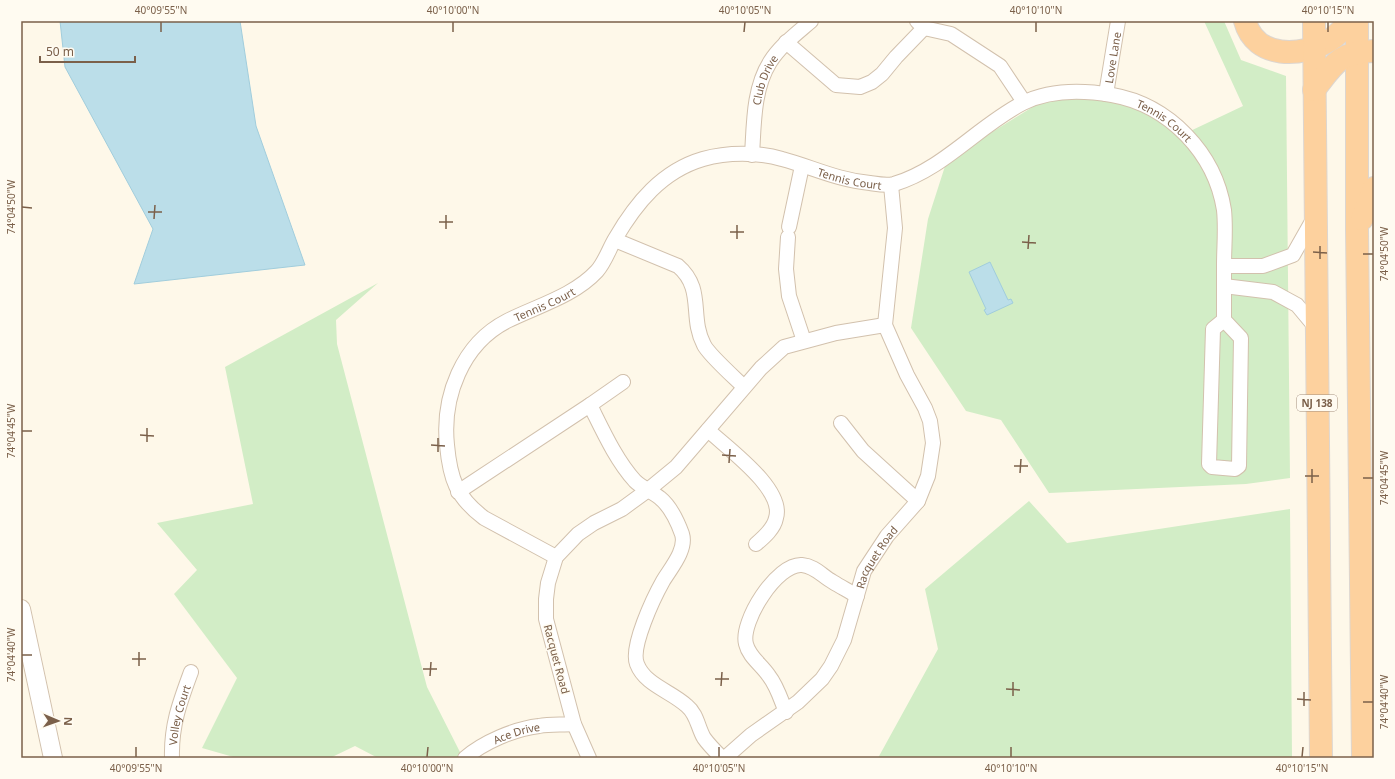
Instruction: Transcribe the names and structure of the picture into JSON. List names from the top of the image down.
{
  "streets": {
    "highway": ["NJ 138"],
    "street": [
      "Love Lane",
      "Club Drive",
      "Tennis Court",
      "Racquet Road",
      "Volley Court",
      "Ace Drive"
    ]
  },
  "crossings": [
    ["Love Lane", "Tennis Court"],
    ["Club Drive", "Tennis Court"],
    ["Tennis Court", "Racquet Road"],
    ["Racquet Road", "Ace Drive"]
  ],
  "scale_bar": "50 m",
  "north": "right",
  "coordinates": [
    "40°09'55\"N",
    "40°10'00\"N",
    "40°10'05\"N",
    "40°10'10\"N",
    "40°10'15\"N",
    "74°04'50\"W",
    "74°04'45\"W",
    "74°04'40\"W"
  ]
}
